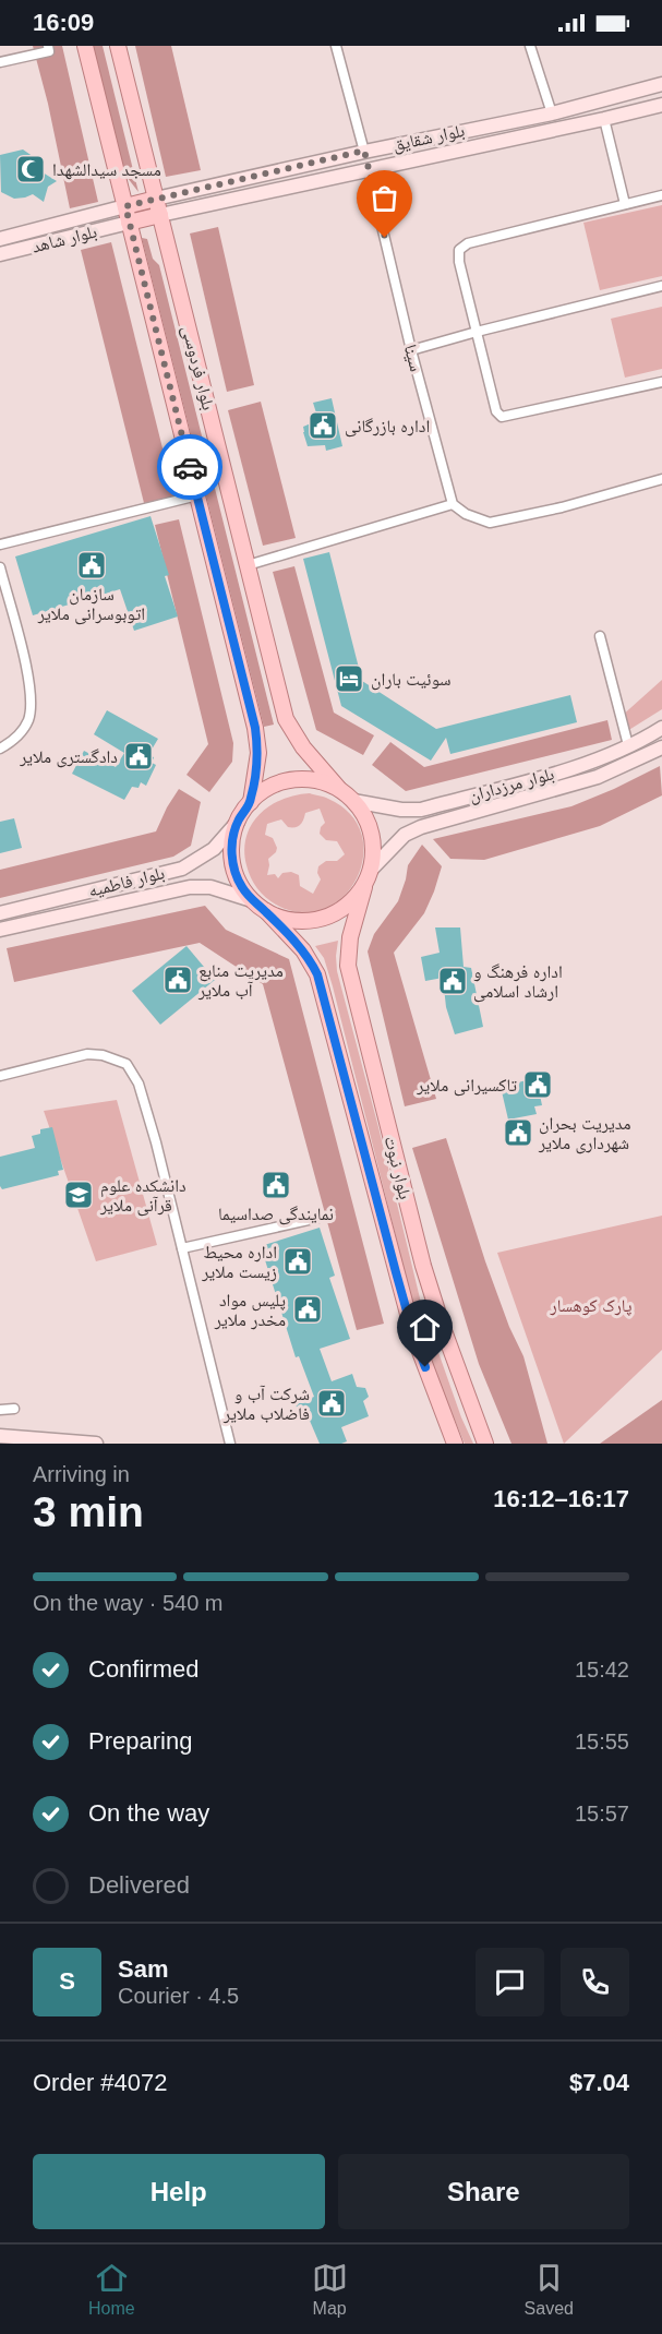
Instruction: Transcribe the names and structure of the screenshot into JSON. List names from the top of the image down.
{
  "streets": {
    "main road": [
      "بلوار شقایق",
      "بلوار شاهد",
      "بلوار فردوسی",
      "بلوار مرزداران",
      "بلوار فاطمیه",
      "بلوار نبوت"
    ],
    "street": ["سینا"]
  },
  "crossings": [
    ["بلوار شقایق", "سینا"],
    ["بلوار شقایق", "بلوار فردوسی"],
    ["بلوار شاهد", "بلوار فردوسی"],
    ["بلوار فردوسی", "بلوار مرزداران"],
    ["بلوار فردوسی", "بلوار فاطمیه"],
    ["بلوار فردوسی", "بلوار نبوت"],
    ["بلوار مرزداران", "بلوار فاطمیه"],
    ["بلوار مرزداران", "بلوار نبوت"],
    ["بلوار فاطمیه", "بلوار نبوت"]
  ],
  "parks": ["پارک کوهسار"],
  "places": {
    "mosque": ["مسجد سیدالشهدا"],
    "public building": [
      "اداره بازرگانی",
      "سازمان اتوبوسرانی ملایر",
      "دادگستری ملایر",
      "مدیریت منابع آب ملایر",
      "اداره فرهنگ و ارشاد اسلامی",
      "تاکسیرانی ملایر",
      "مدیریت بحران شهرداری ملایر",
      "نمایندگی صداسیما",
      "اداره محیط زیست ملایر",
      "پلیس مواد مخدر ملایر",
      "شرکت آب و فاضلاب ملایر"
    ],
    "hotel": ["سوئیت باران"],
    "school or university": ["دانشکده علوم قرآنی ملایر"]
  },
  "page": {
    "status": "16:09",
    "heading": ["3 min", "Arriving in", "16:12–16:17"],
    "panel": [
      "Sam",
      "Courier · 4.5",
      "Order #4072",
      "$7.04"
    ],
    "bar": "On the way · 540 m",
    "list": [
      ["Confirmed", "15:42"],
      ["Preparing", "15:55"],
      ["On the way", "15:57"],
      "Delivered"
    ],
    "round": "S",
    "buttons": ["Help", "Share"],
    "tabs": ["Home", "Map", "Saved"]
  }
}
